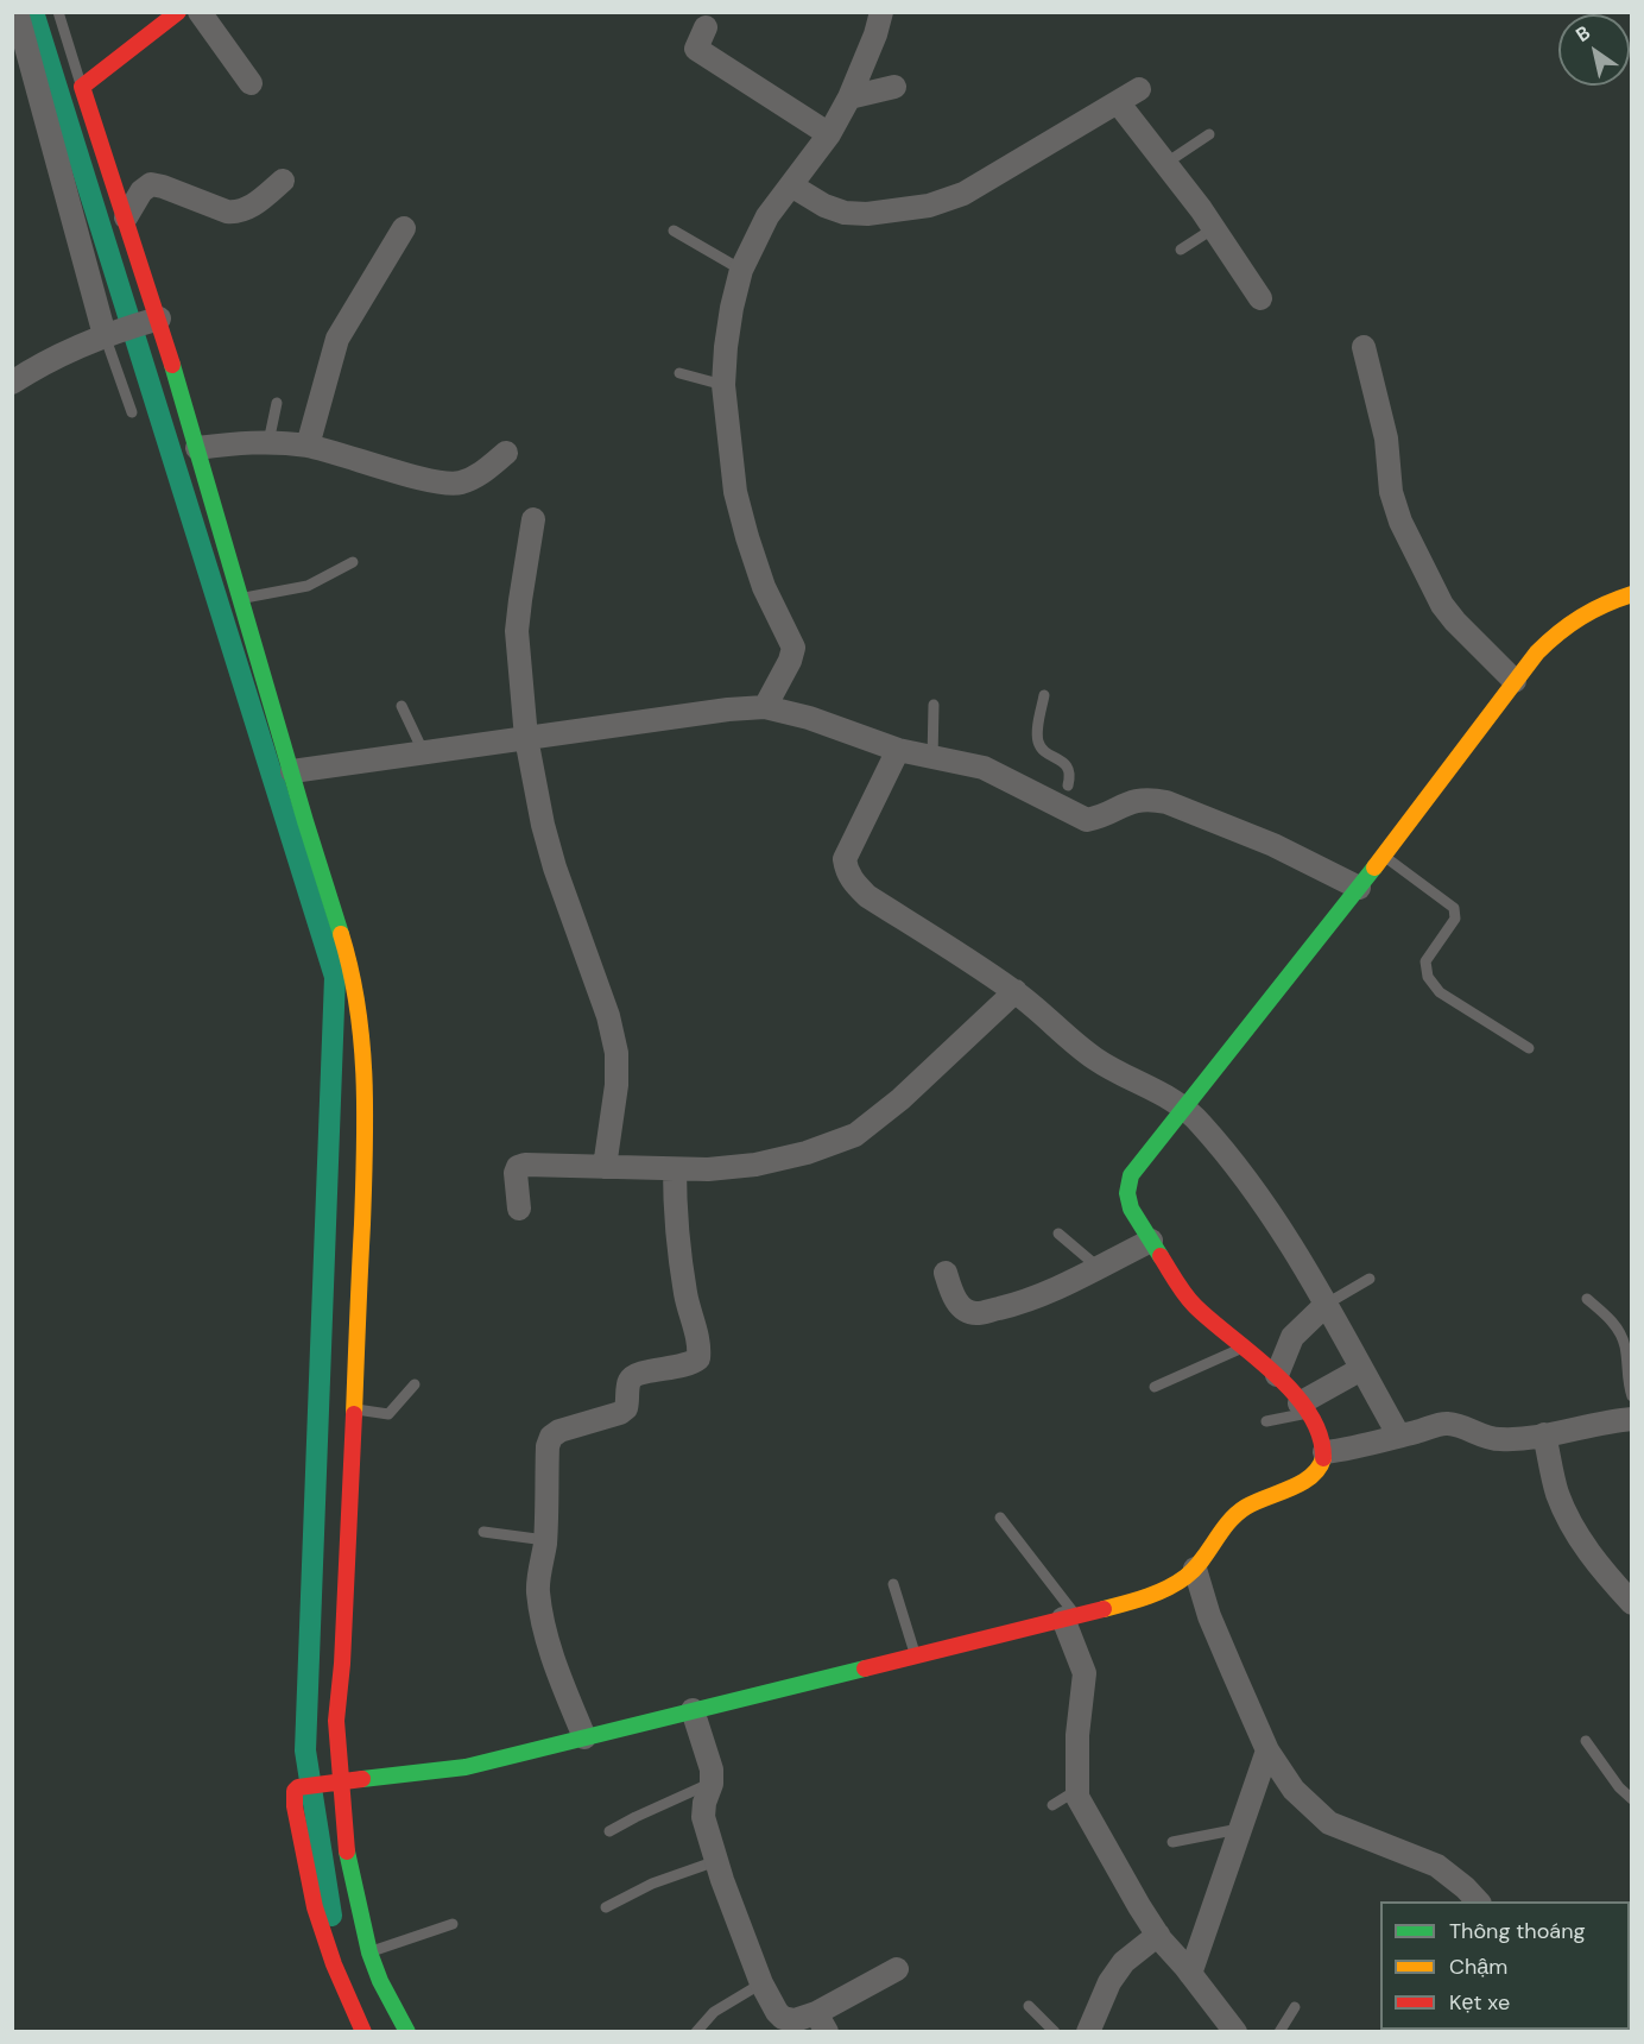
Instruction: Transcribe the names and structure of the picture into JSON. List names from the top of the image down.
{
  "legend": ["Thông thoáng", "Chậm", "Kẹt xe"],
  "north": "top left"
}
